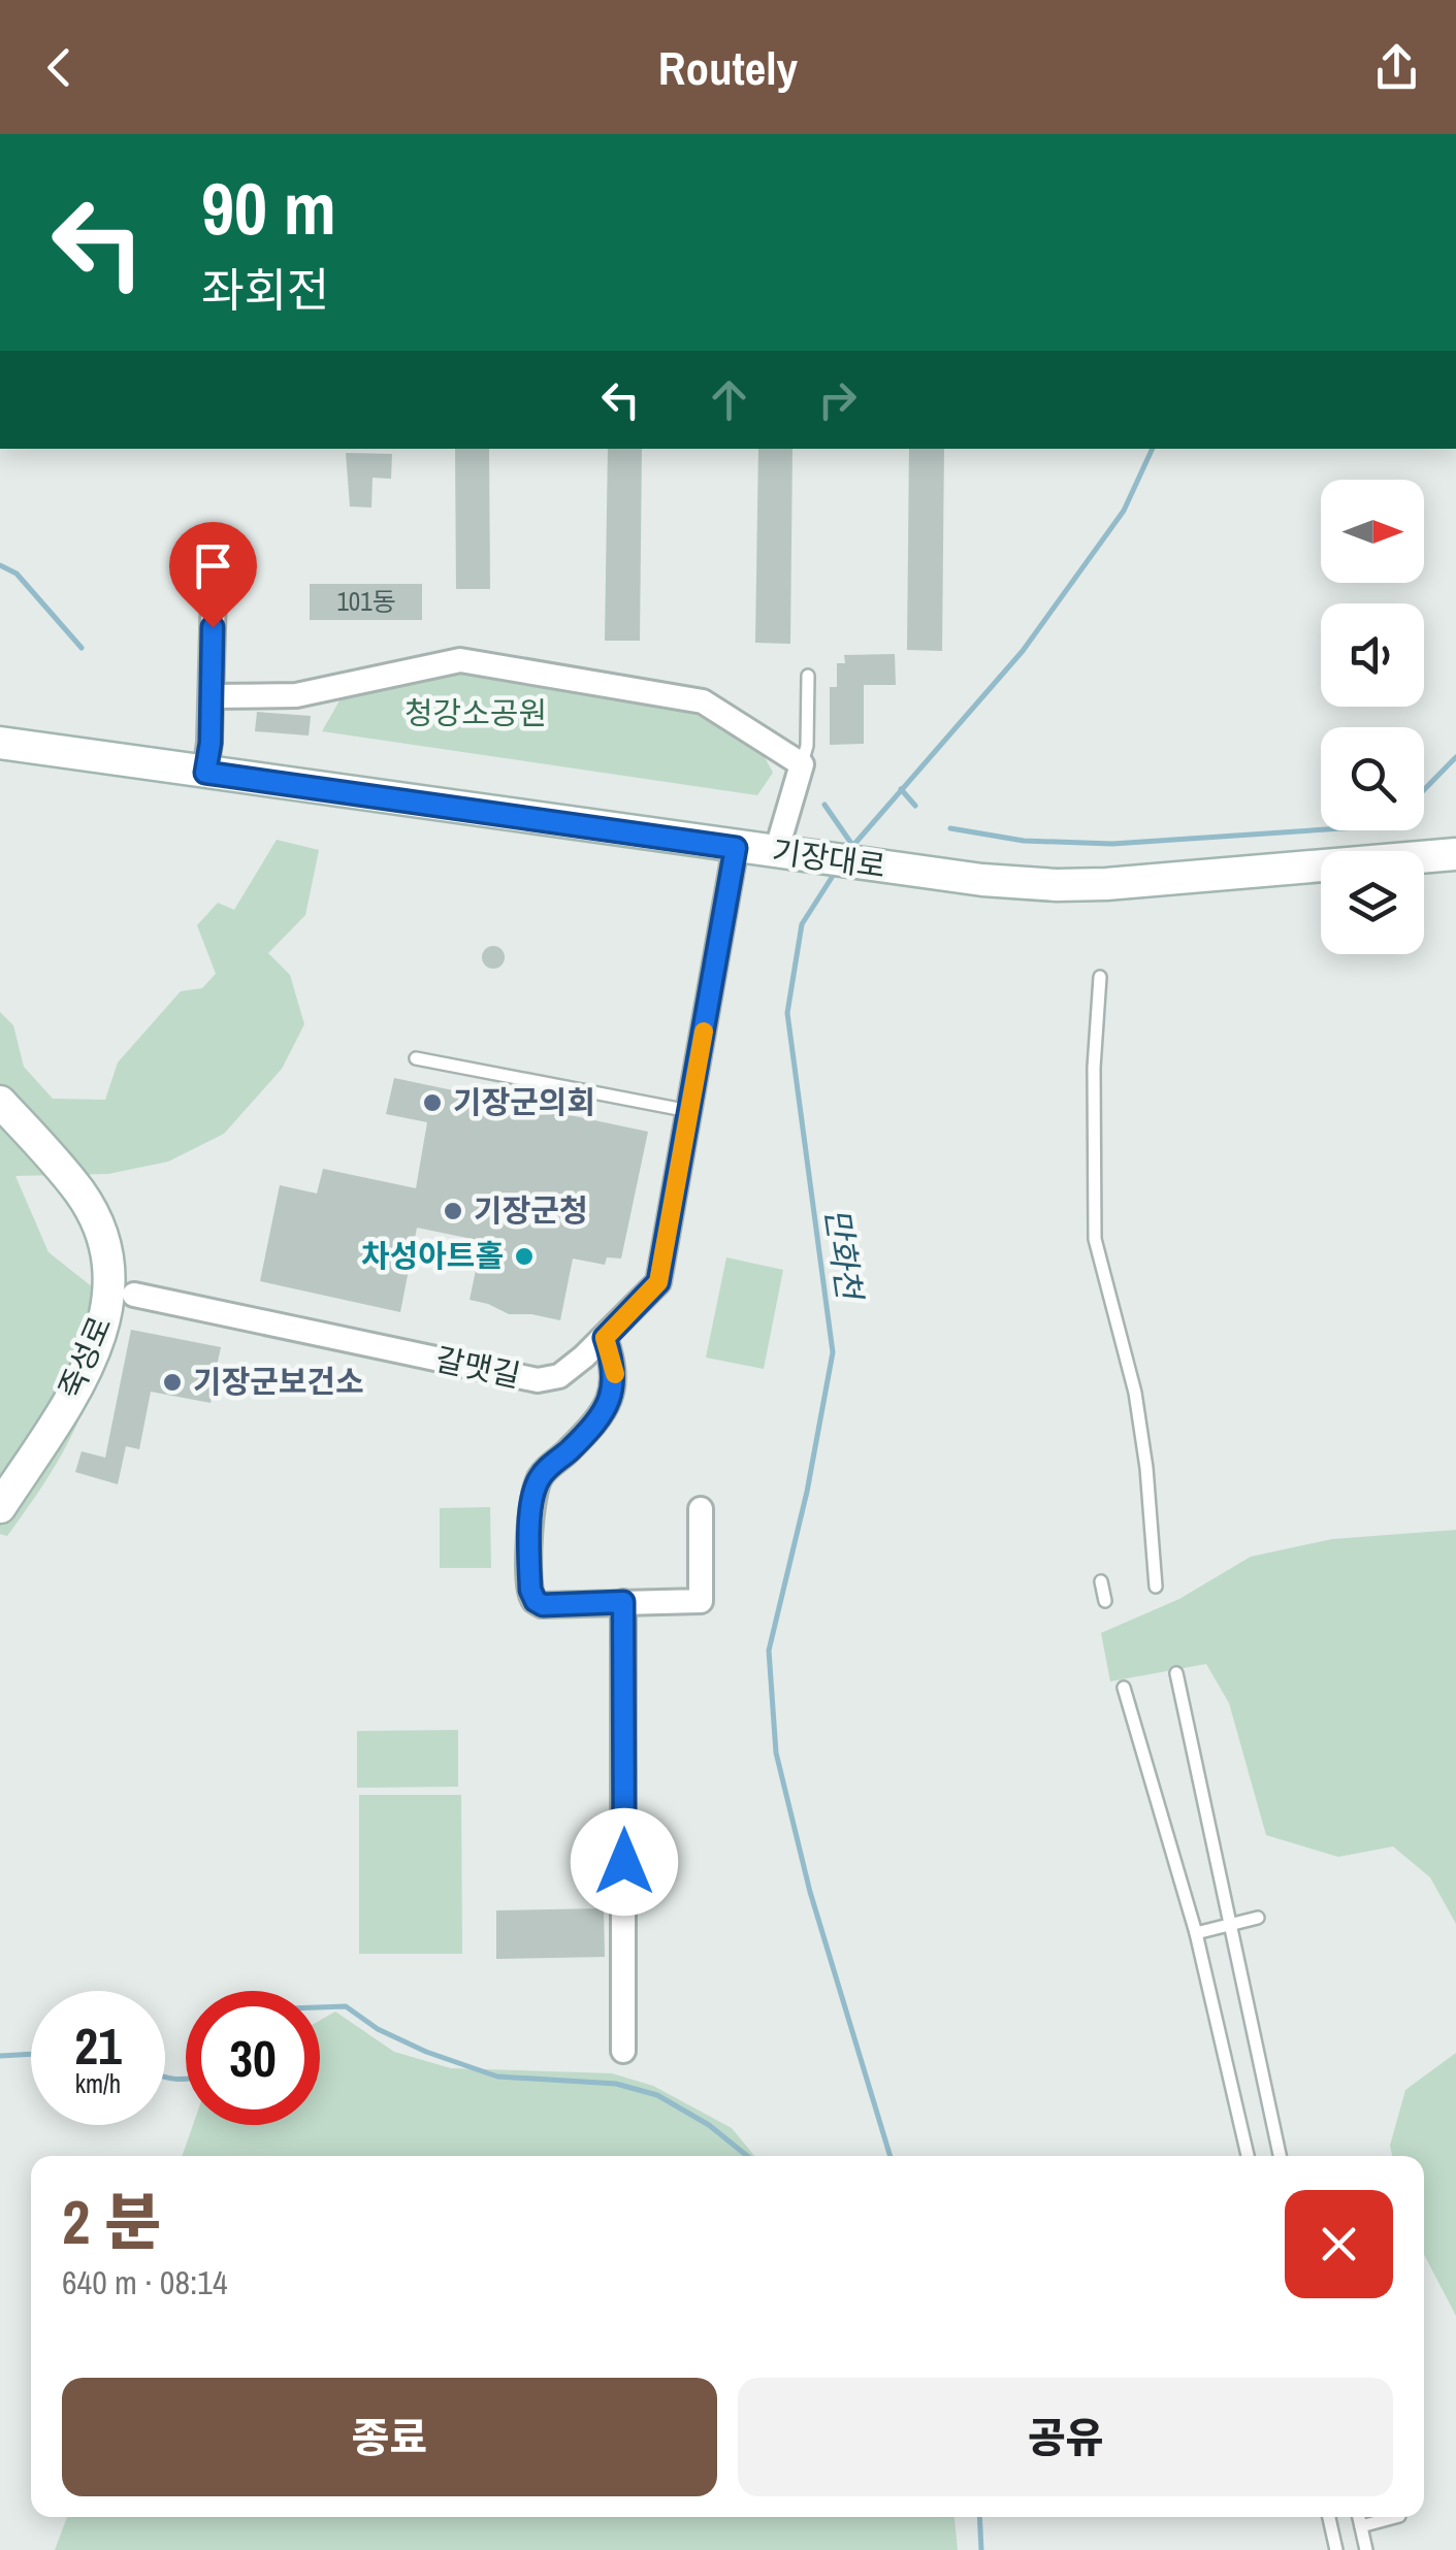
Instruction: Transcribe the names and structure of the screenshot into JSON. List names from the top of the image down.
{
  "streets": {
    "main road": ["기장대로", "죽성로"],
    "street": ["갈맷길"]
  },
  "crossings": [
    ["기장대로", "갈맷길"]
  ],
  "water": ["만화천"],
  "parks": ["청강소공원"],
  "places": [
    "기장군의회",
    "기장군청",
    "차성아트홀",
    "기장군보건소"
  ],
  "house_numbers": ["101동"],
  "north": "right",
  "page": {
    "header": "Routely",
    "turn": ["90 m", "좌회전"],
    "speed": "21 km/h",
    "limit": "30",
    "heading": ["2 분", "640 m · 08:14"],
    "buttons": ["종료", "공유"]
  }
}
